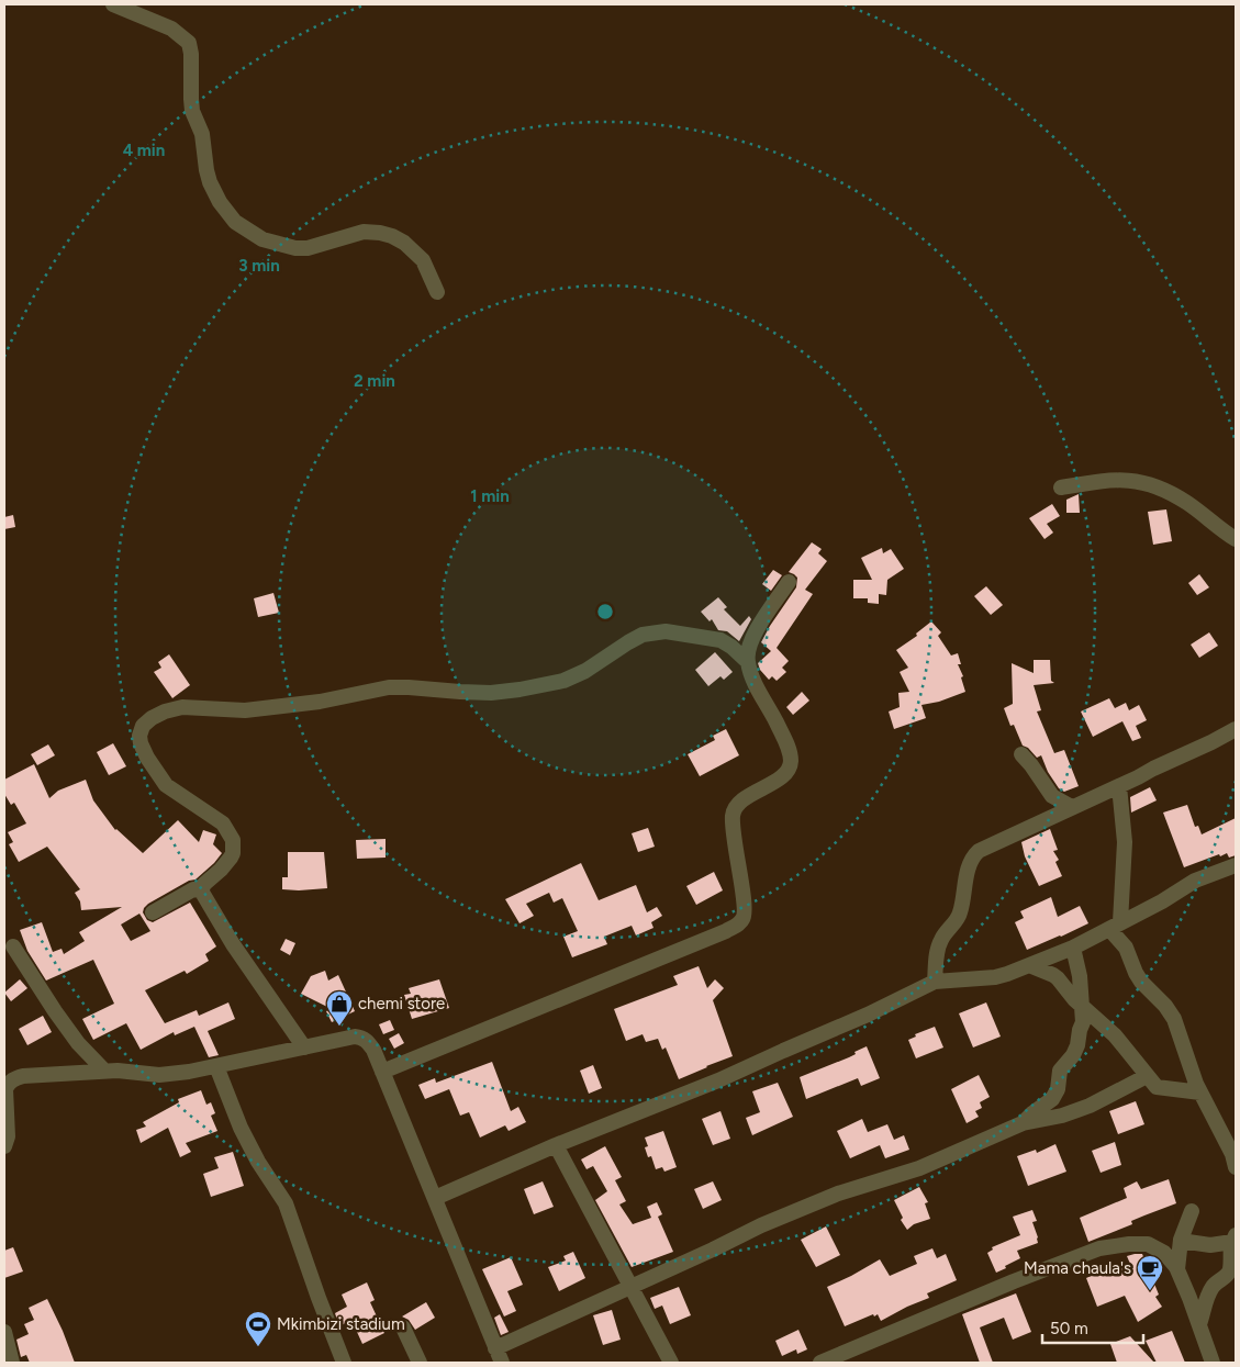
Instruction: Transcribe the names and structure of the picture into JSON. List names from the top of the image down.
{
  "places": {
    "shop": ["chemi store"],
    "cafe": ["Mama chaula's"],
    "sports": ["Mkimbizi stadium"]
  },
  "scale_bar": "50 m",
  "rings": [
    "4 min",
    "3 min",
    "2 min",
    "1 min"
  ]
}
